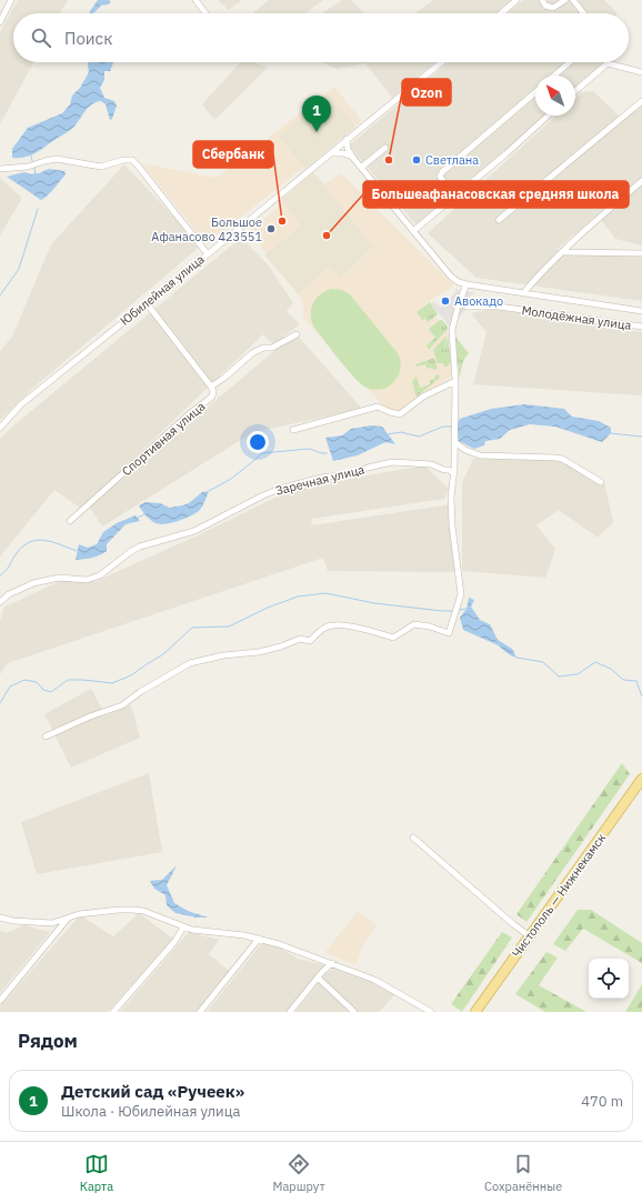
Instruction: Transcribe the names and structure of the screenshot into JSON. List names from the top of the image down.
{
  "streets": {
    "main road": ["Чистополь — Нижнекамск"],
    "street": [
      "Юбилейная улица",
      "Молодёжная улица",
      "Спортивная улица",
      "Заречная улица"
    ]
  },
  "crossings": [
    ["Юбилейная улица", "Молодёжная улица"]
  ],
  "places": [
    "Ozon",
    "Светлана",
    "Сбербанк",
    "Большое Афанасово 423551",
    "Большеафанасовская средняя школа",
    "Авокадо"
  ],
  "north": "top left",
  "page": {
    "search": "Поиск",
    "pins": "1",
    "heading": "Рядом",
    "list": [
      {
        "mark": "1",
        "name": "Детский сад «Ручеек»",
        "note": "Школа · Юбилейная улица",
        "value": "470 m"
      }
    ],
    "nav": ["Карта", "Маршрут", "Сохранённые"]
  }
}
